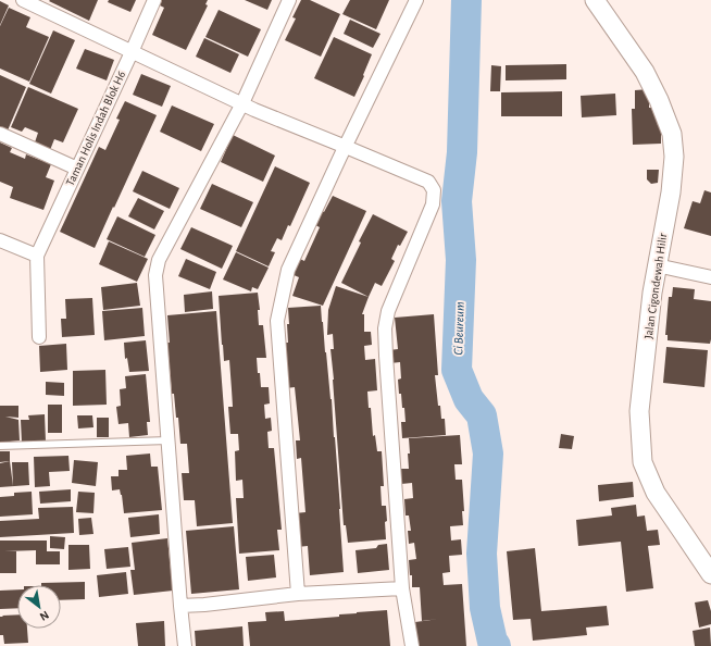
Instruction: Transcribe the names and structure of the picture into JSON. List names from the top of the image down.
{
  "streets": {
    "street": ["Taman Holis Indah Blok H6", "Jalan Cigondewah Hilir"]
  },
  "water": ["Ci Beureum"],
  "north": "bottom right"
}
